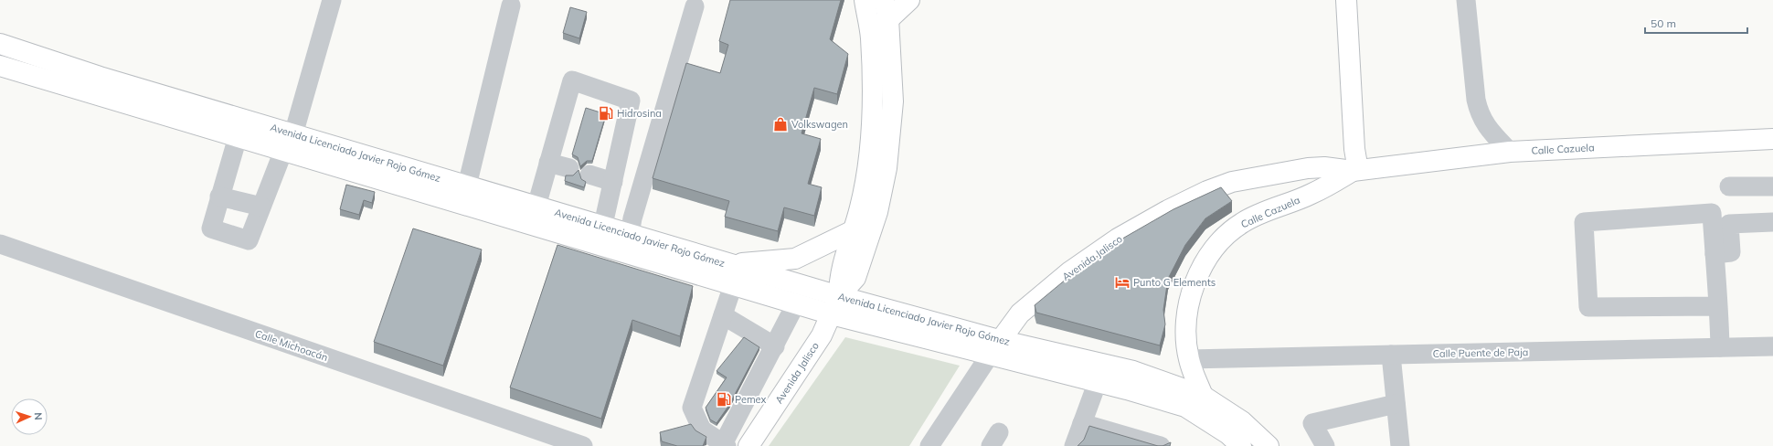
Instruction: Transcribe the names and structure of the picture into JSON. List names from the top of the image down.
{
  "streets": {
    "main road": ["Calle Cazuela", "Avenida Licenciado Javier Rojo Gómez", "Avenida Jalisco"],
    "street": ["Calle Michoacán", "Calle Puente de Paja"]
  },
  "crossings": [
    ["Calle Cazuela", "Avenida Licenciado Javier Rojo Gómez"],
    ["Calle Cazuela", "Avenida Jalisco"],
    ["Calle Cazuela", "Calle Puente de Paja"],
    ["Avenida Licenciado Javier Rojo Gómez", "Avenida Jalisco"]
  ],
  "places": {
    "fuel station": ["Hidrosina", "Pemex"],
    "shop": ["Volkswagen"],
    "hotel": ["Punto G Elements"]
  },
  "scale_bar": "50 m",
  "north": "right"
}
